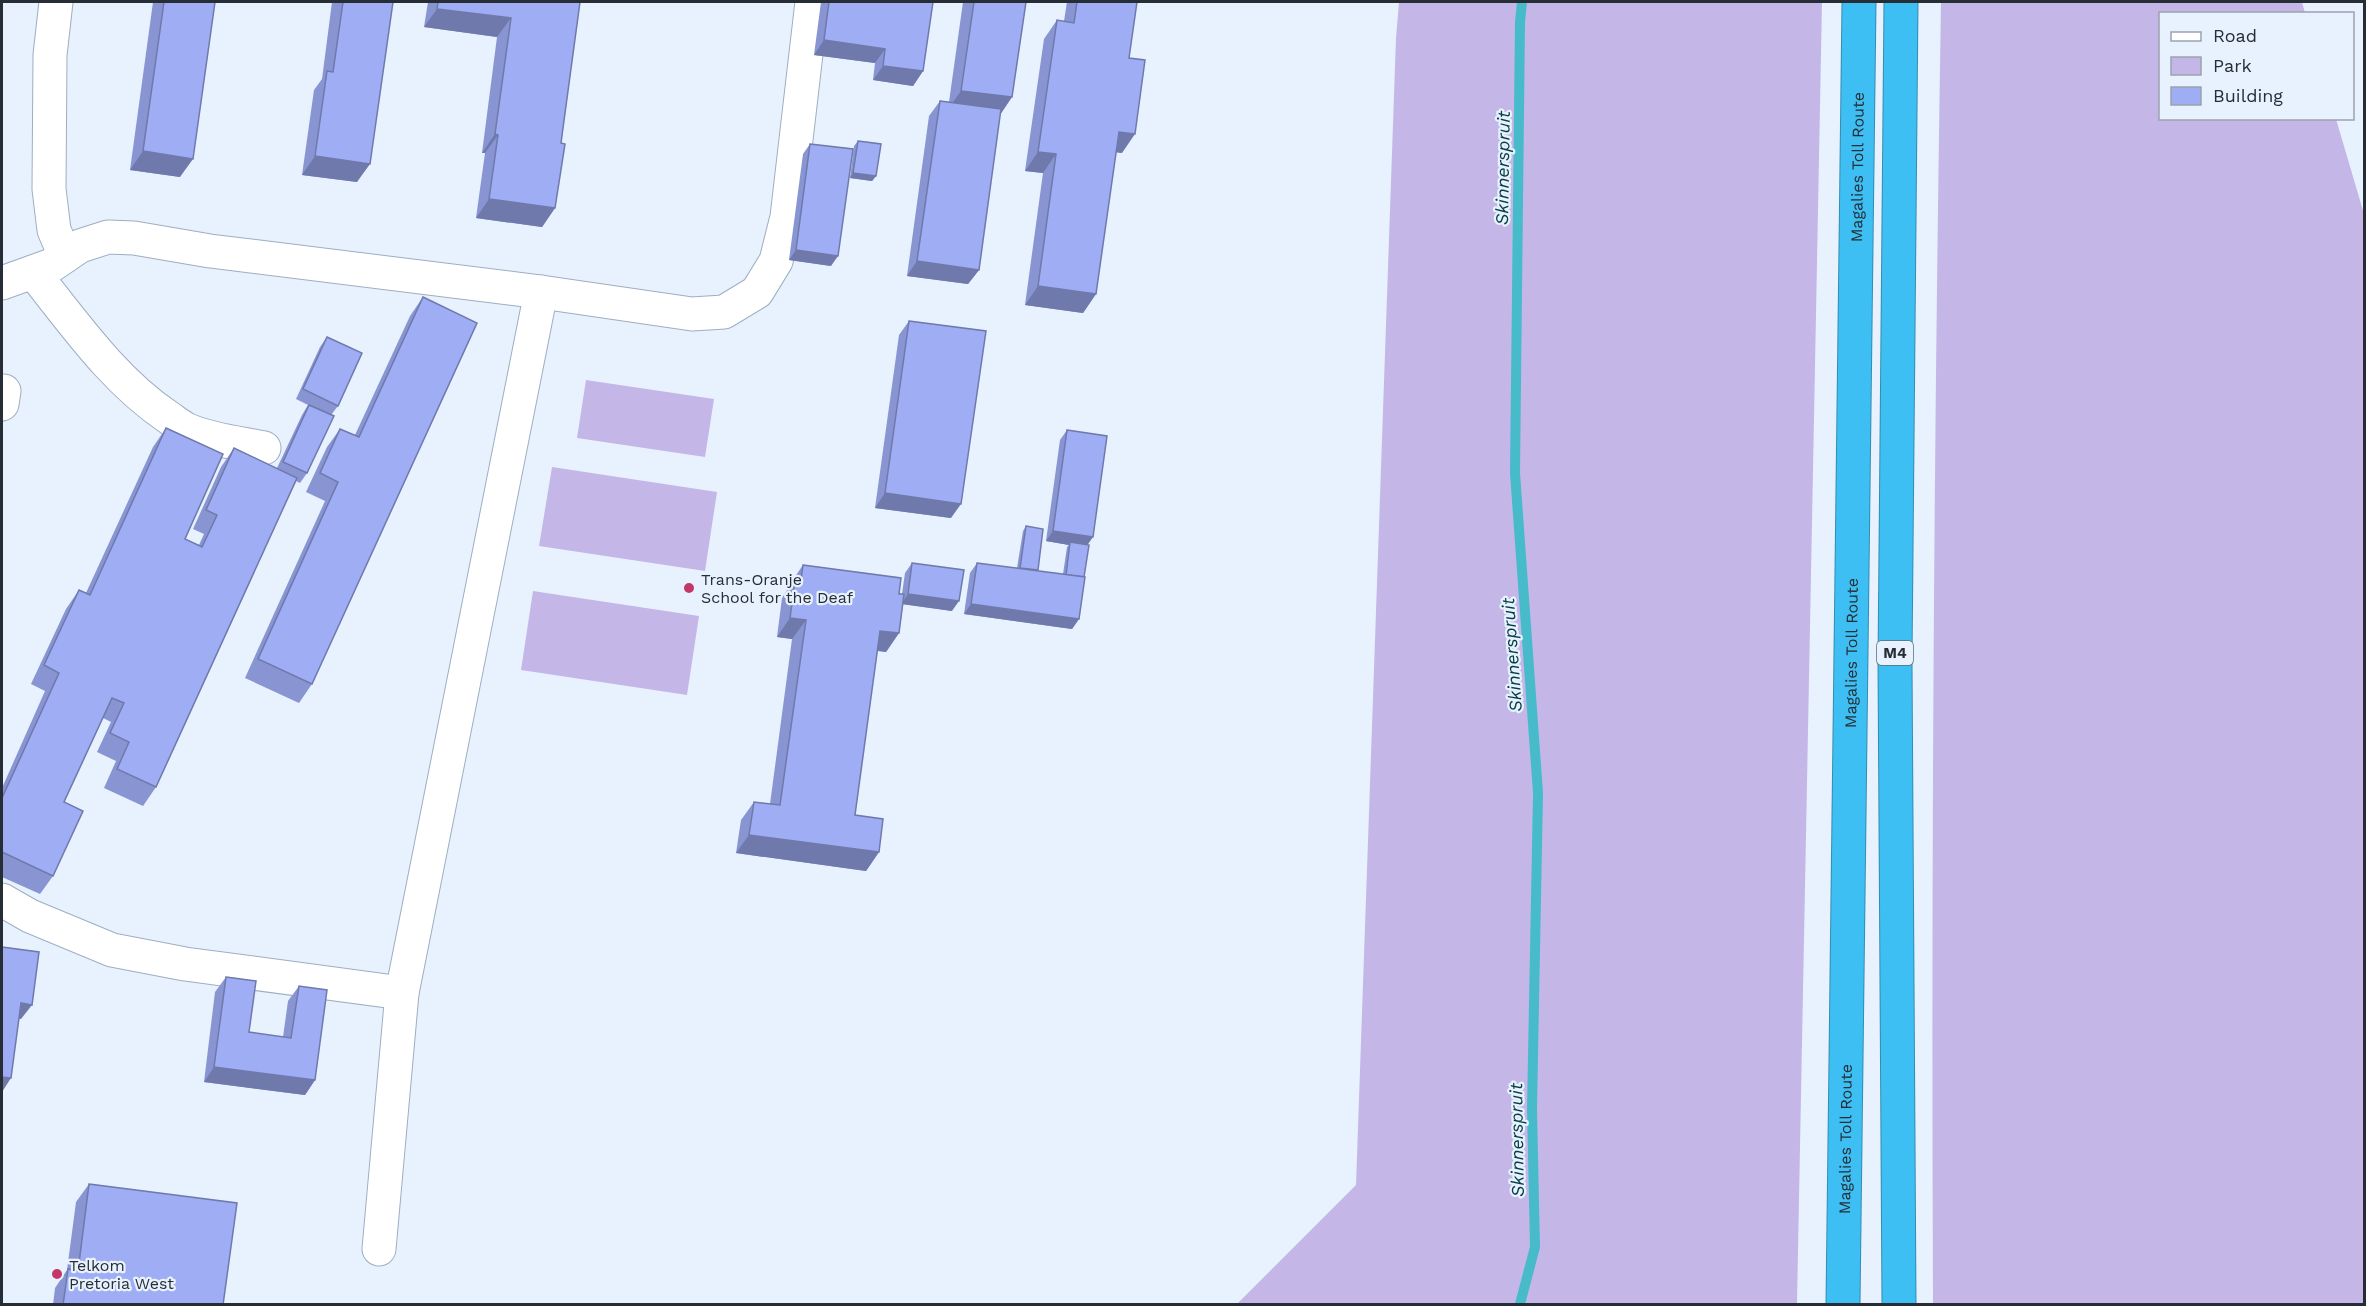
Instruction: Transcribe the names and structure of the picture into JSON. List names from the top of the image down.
{
  "streets": {
    "highway": ["Magalies Toll Route", "M4"]
  },
  "water": ["Skinnerspruit"],
  "places": ["Trans-Oranje School for the Deaf", "Telkom Pretoria West"],
  "legend": ["Road", "Park", "Building"]
}
